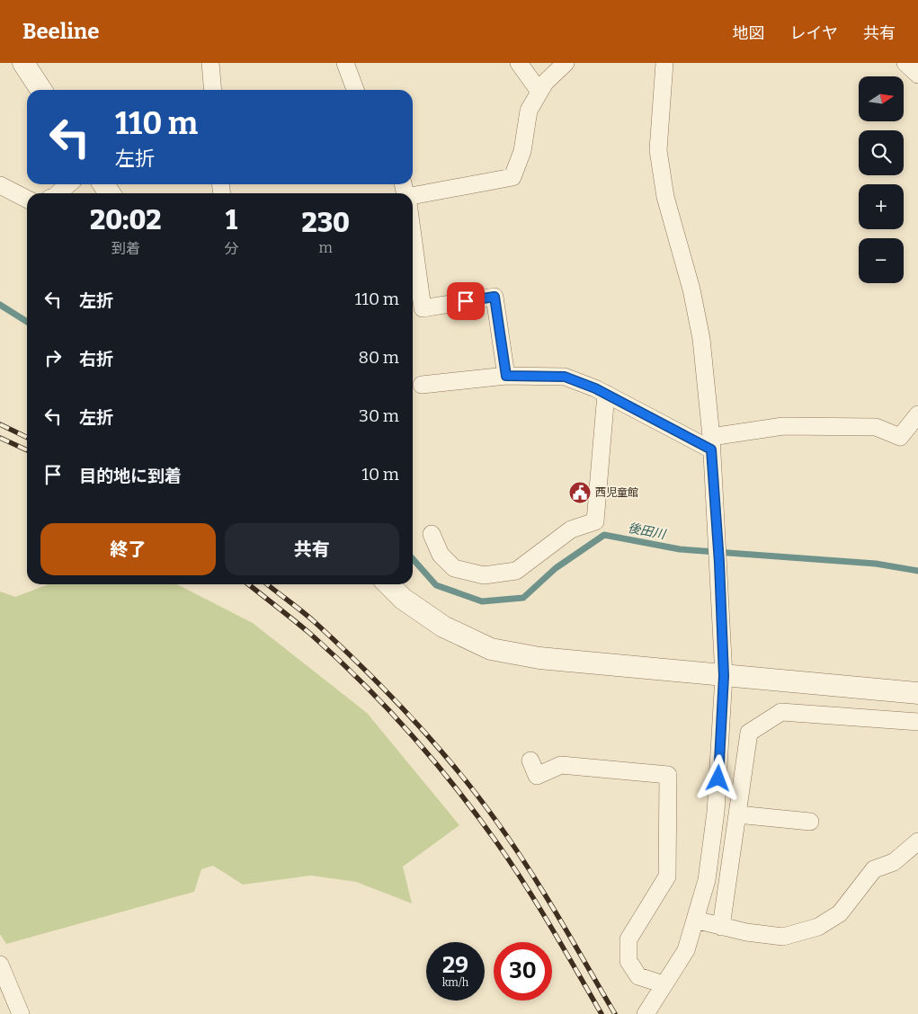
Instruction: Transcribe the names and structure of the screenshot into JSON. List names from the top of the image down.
{
  "water": ["後田川"],
  "places": {
    "public building": ["西児童館"]
  },
  "north": "right",
  "page": {
    "header": "Beeline",
    "nav": ["地図", "レイヤ", "共有"],
    "map_buttons": ["+", "−"],
    "turn": ["110 m", "左折"],
    "eta": [
      "20:02",
      "到着",
      "1",
      "分",
      "230",
      "m"
    ],
    "list": [
      {
        "name": "左折",
        "value": "110 m"
      },
      {
        "name": "右折",
        "value": "80 m"
      },
      {
        "name": "左折",
        "value": "30 m"
      },
      {
        "name": "目的地に到着",
        "value": "10 m"
      }
    ],
    "buttons": ["終了", "共有"],
    "speed": "29 km/h",
    "limit": "30"
  }
}
